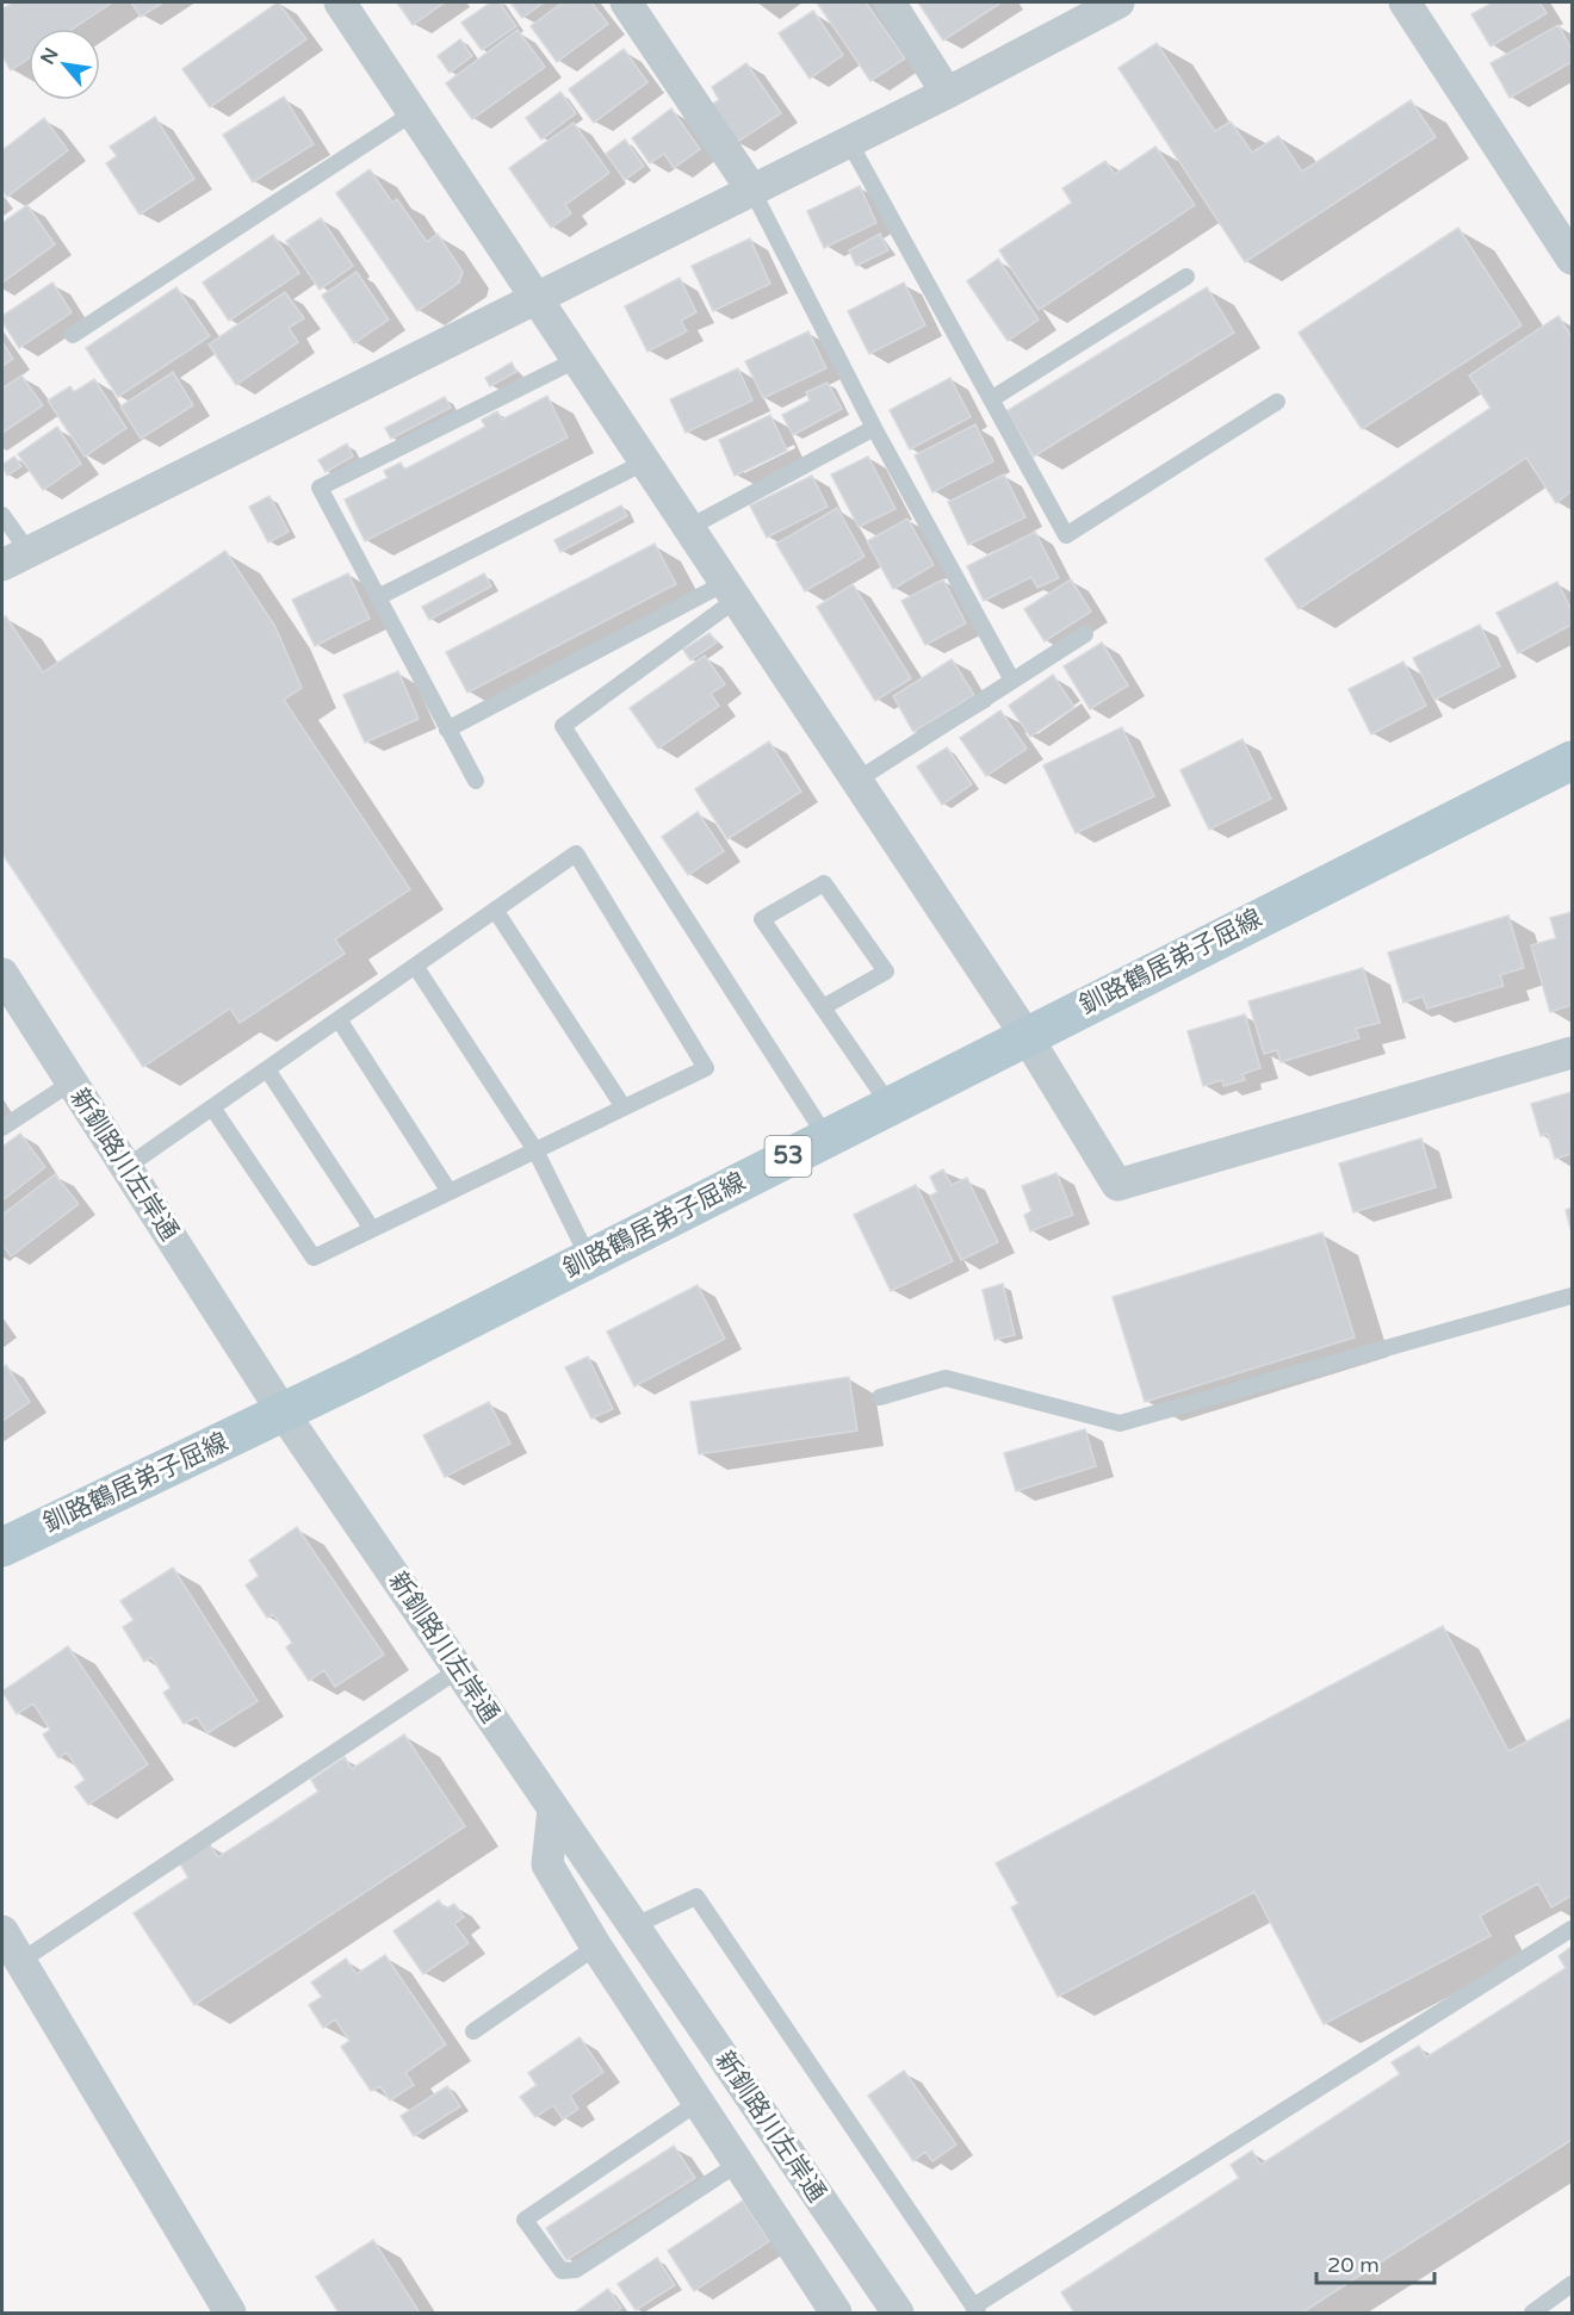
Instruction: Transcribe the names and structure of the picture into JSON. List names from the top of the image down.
{
  "streets": {
    "main road": ["釧路鶴居弟子屈線", "53"],
    "street": ["新釧路川左岸通"]
  },
  "crossings": [
    ["釧路鶴居弟子屈線", "新釧路川左岸通"]
  ],
  "scale_bar": "20 m",
  "north": "top left"
}
